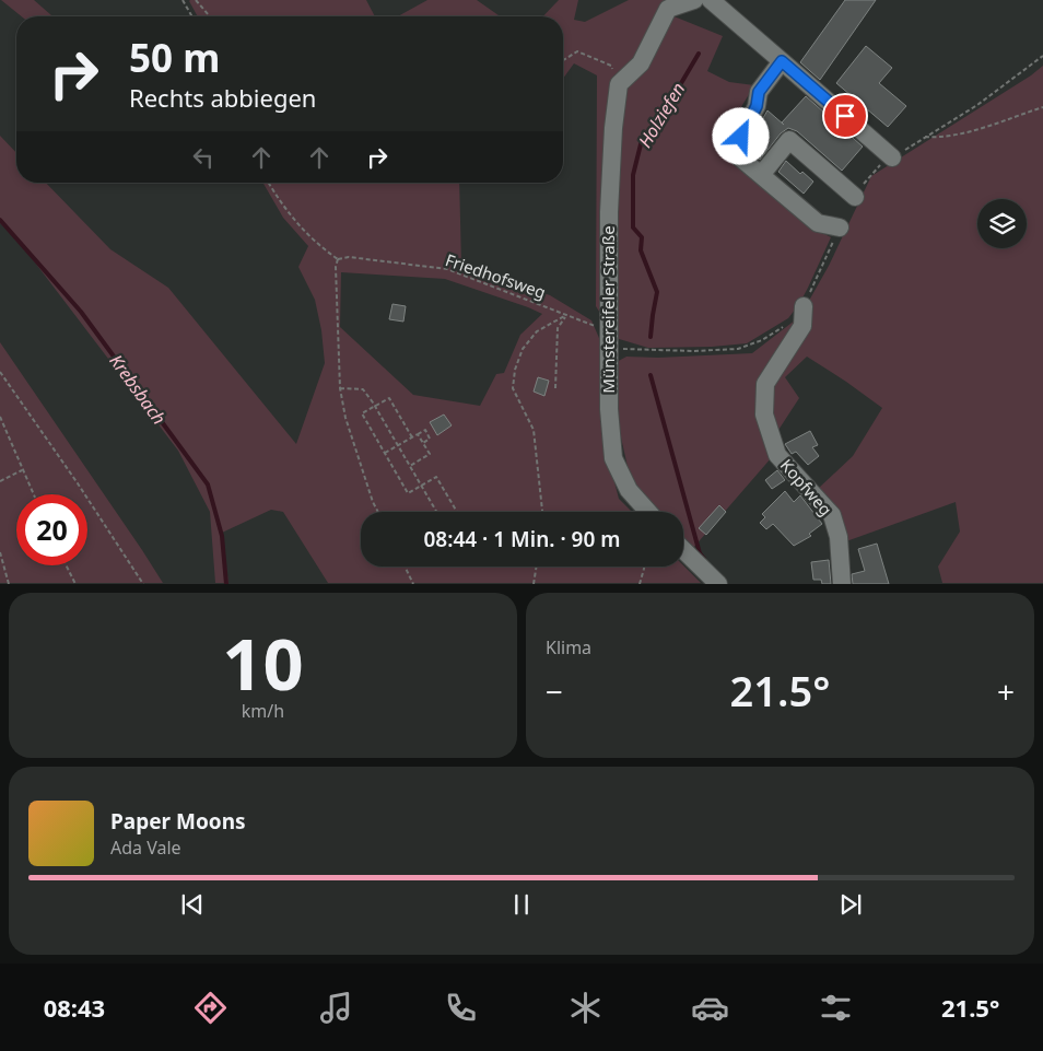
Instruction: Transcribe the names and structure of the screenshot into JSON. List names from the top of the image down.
{
  "streets": {
    "street": ["Münstereifeler Straße", "Kopfweg"],
    "path": ["Friedhofsweg"]
  },
  "crossings": [
    ["Friedhofsweg", "Münstereifeler Straße"]
  ],
  "water": ["Holziefen", "Krebsbach"],
  "page": {
    "turn": ["50 m", "Rechts abbiegen"],
    "limit": "20",
    "trip": "08:44 · 1 Min. · 90 m",
    "tile": [
      ["10", "km/h"],
      "Klima"
    ],
    "heat": ["−", "21.5°", "+"],
    "song": ["Paper Moons", "Ada Vale"],
    "tabs": ["08:43", "21.5°"]
  }
}
